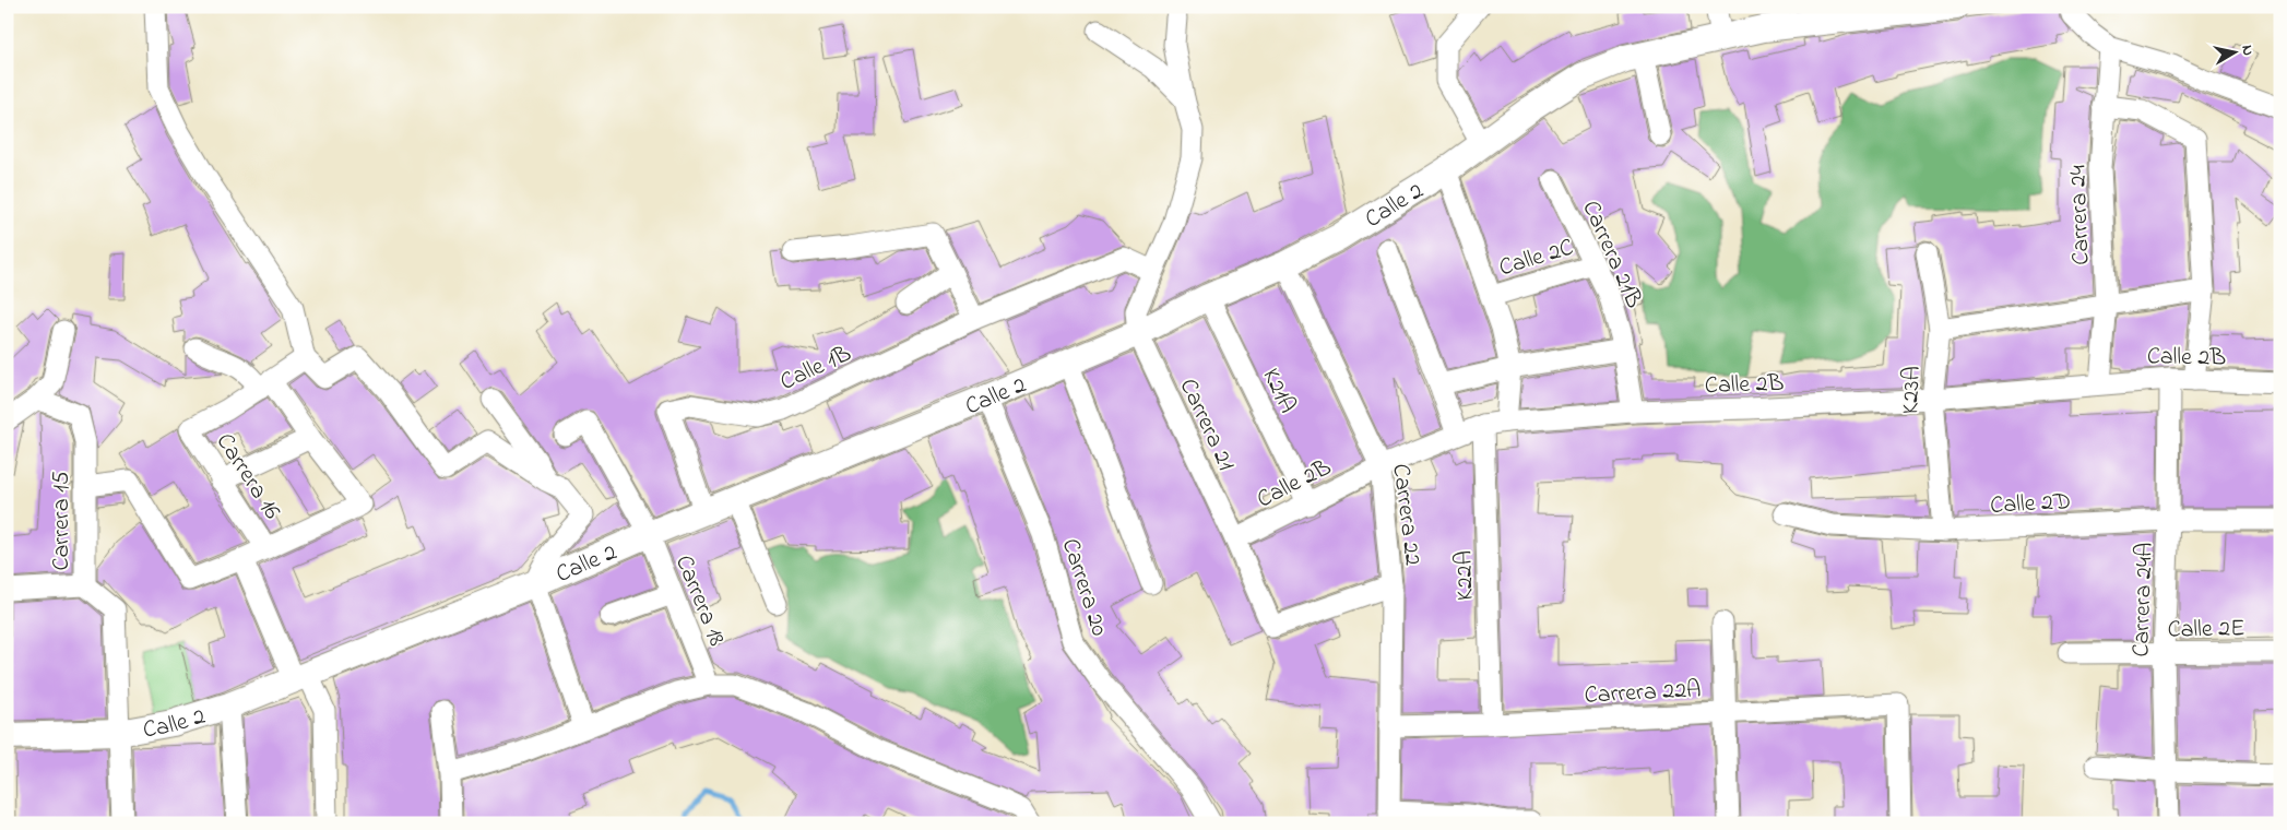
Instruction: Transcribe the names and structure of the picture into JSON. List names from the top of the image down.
{
  "streets": {
    "street": [
      "Calle 2",
      "Carrera 24",
      "Carrera 21B",
      "Calle 2C",
      "Calle 2B",
      "Calle 1B",
      "K21A",
      "K23A",
      "Carrera 21",
      "Carrera 16",
      "Calle 2D",
      "Carrera 22",
      "Carrera 15",
      "K22A",
      "Carrera 20",
      "Carrera 18",
      "Carrera 24A",
      "Calle 2E",
      "Carrera 22A"
    ]
  },
  "crossings": [
    ["Calle 2", "Calle 1B"],
    ["Calle 2", "K21A"],
    ["Calle 2", "Carrera 21"],
    ["Calle 2", "Carrera 22"],
    ["Calle 2", "Carrera 15"],
    ["Calle 2", "Carrera 20"],
    ["Calle 2", "Carrera 18"],
    ["Carrera 24", "Calle 2B"],
    ["Carrera 21B", "Calle 2C"],
    ["Carrera 21B", "Calle 2B"],
    ["Calle 2B", "K21A"],
    ["Calle 2B", "K23A"],
    ["Calle 2B", "Carrera 21"],
    ["Calle 2B", "Carrera 22"],
    ["Calle 2B", "K22A"],
    ["Calle 2B", "Carrera 24A"],
    ["K23A", "Calle 2D"],
    ["Carrera 21", "Carrera 22"],
    ["Calle 2D", "Carrera 24A"],
    ["Carrera 22", "Carrera 22A"],
    ["K22A", "Carrera 22A"],
    ["Carrera 24A", "Calle 2E"]
  ],
  "north": "right"
}
